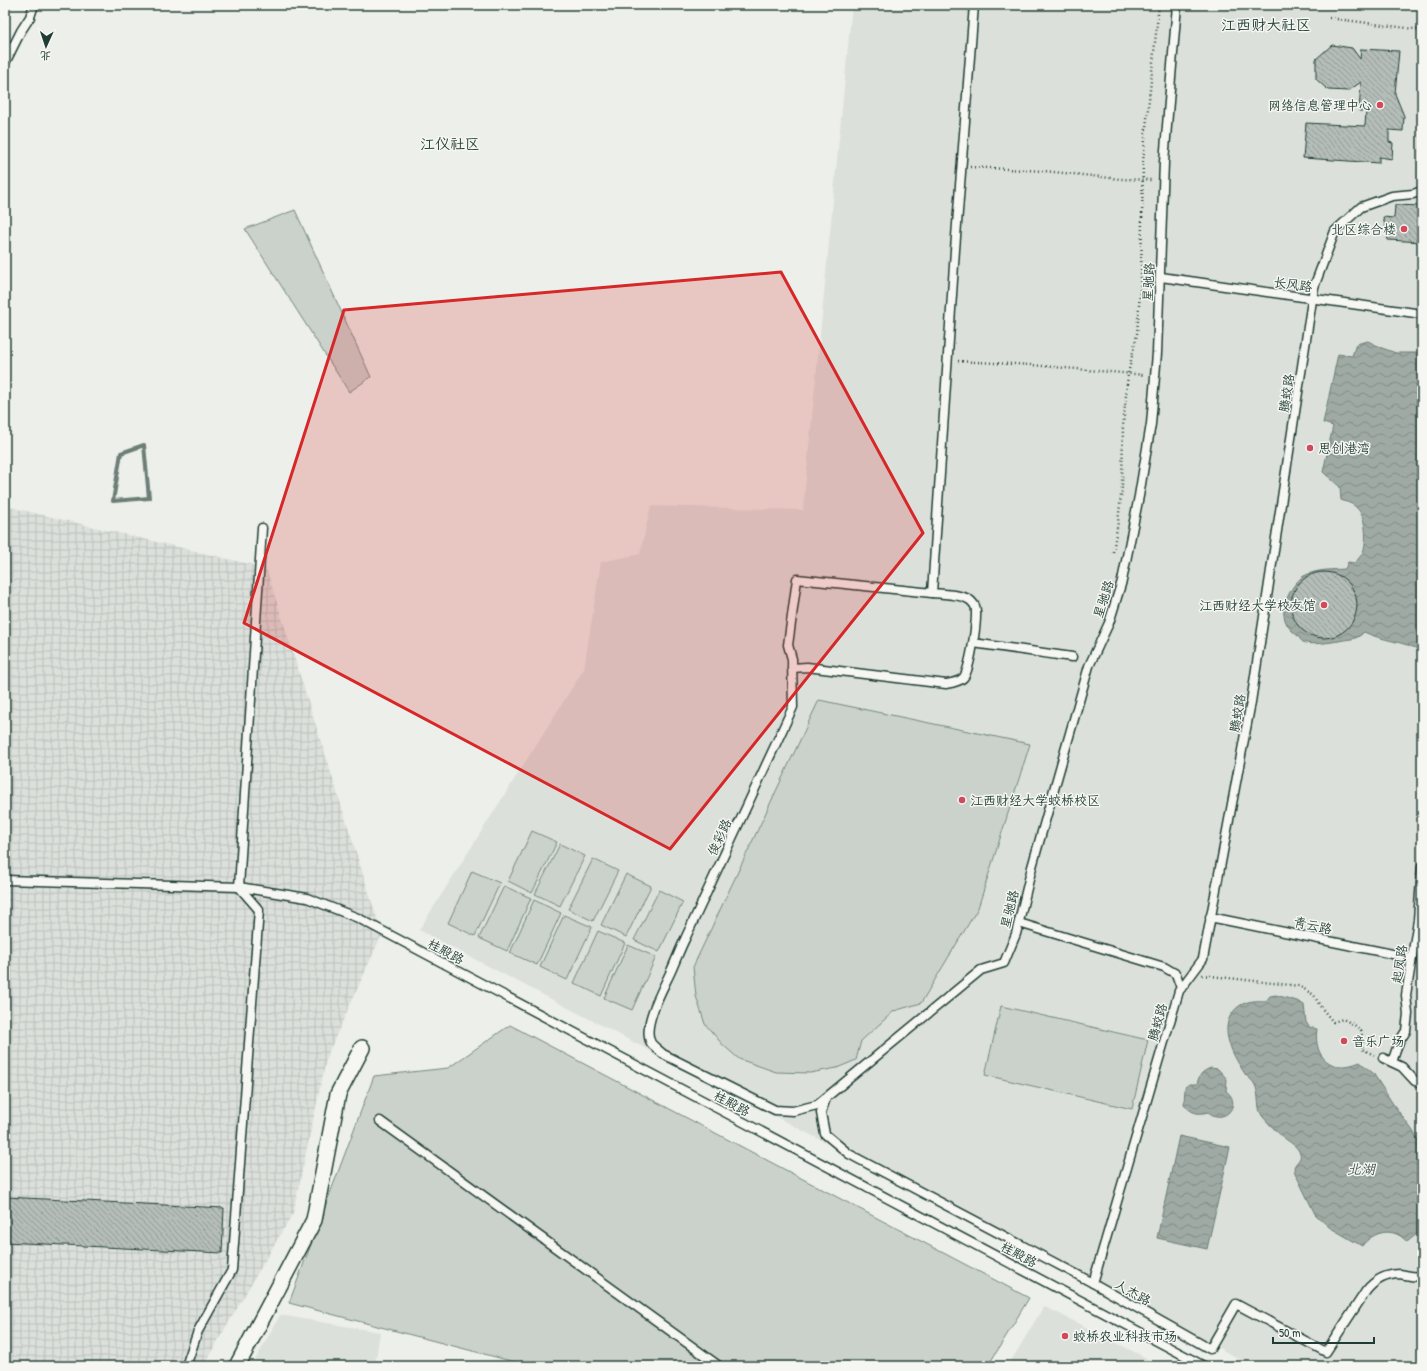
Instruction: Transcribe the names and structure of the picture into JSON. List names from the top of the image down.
{
  "streets": {
    "lane": [
      "星驰路",
      "长风路",
      "腾蛟路",
      "俊彩路",
      "青云路",
      "桂殿路",
      "起凤路",
      "人杰路"
    ]
  },
  "crossings": [
    ["星驰路", "长风路"],
    ["星驰路", "俊彩路"],
    ["星驰路", "人杰路"],
    ["长风路", "腾蛟路"],
    ["腾蛟路", "青云路"],
    ["腾蛟路", "人杰路"],
    ["俊彩路", "人杰路"],
    ["青云路", "起凤路"]
  ],
  "districts": ["江西财大社区", "江仪社区"],
  "water": ["北湖"],
  "places": [
    "网络信息管理中心",
    "北区综合楼",
    "思创港湾",
    "江西财经大学校友馆",
    "江西财经大学蛟桥校区",
    "音乐广场",
    "蛟桥农业科技市场"
  ],
  "scale_bar": "50 m",
  "north": "bottom"
}
